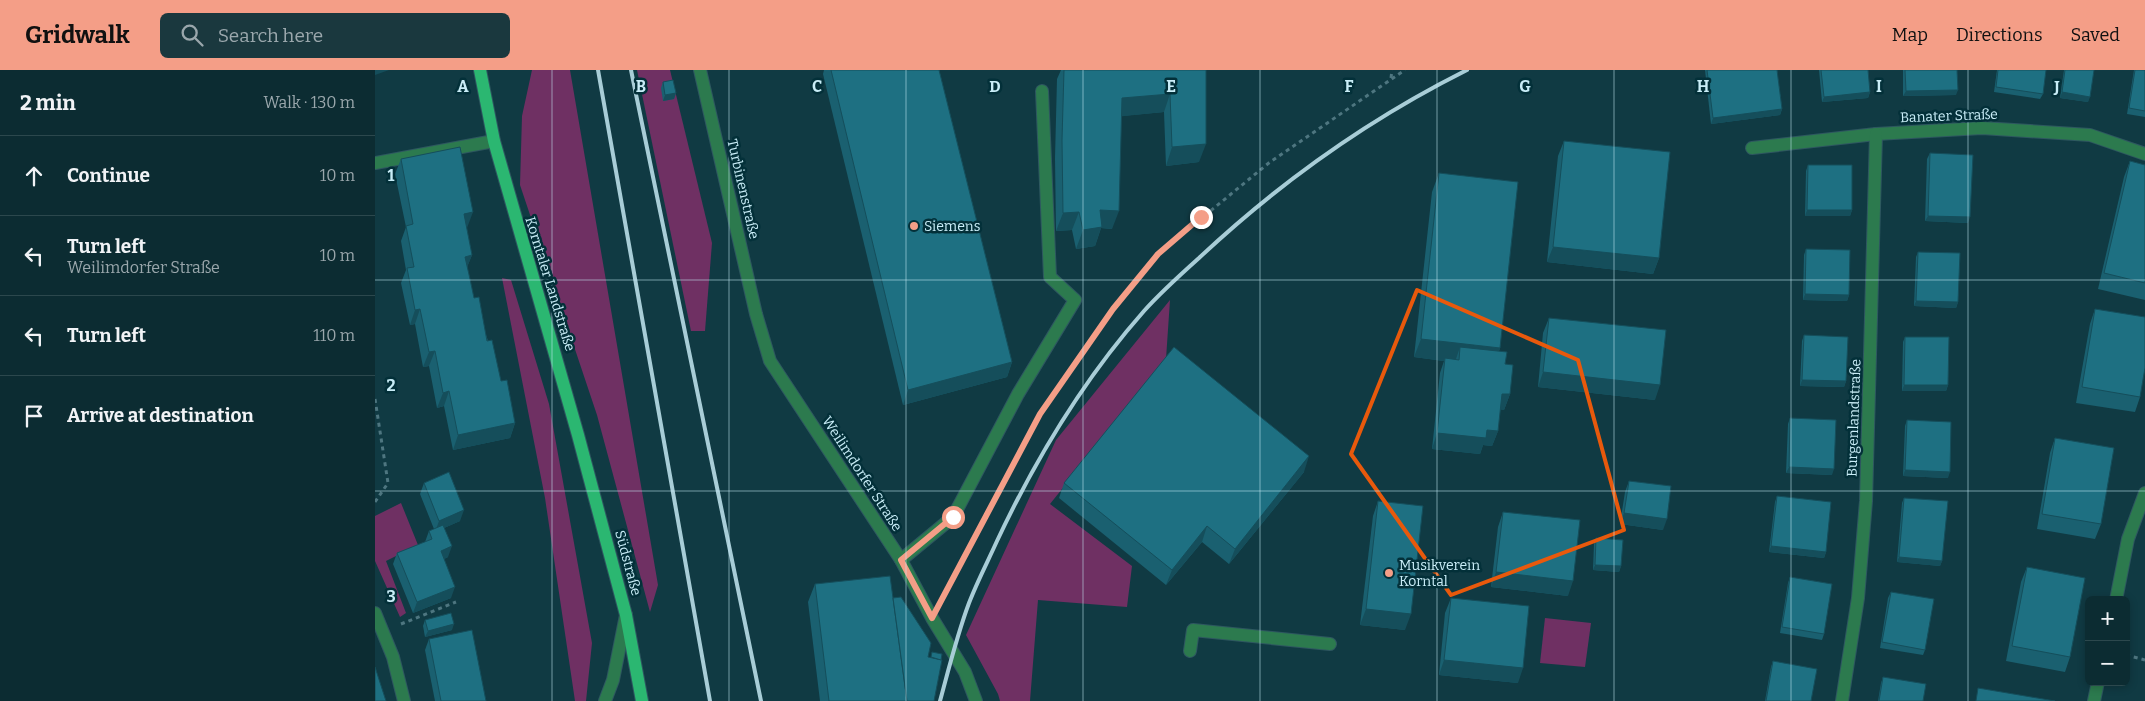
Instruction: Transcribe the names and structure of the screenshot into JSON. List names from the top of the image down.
{
  "streets": {
    "main road": ["Korntaler Landstraße", "Südstraße"],
    "street": [
      "Banater Straße",
      "Turbinenstraße",
      "Burgenlandstraße",
      "Weilimdorfer Straße"
    ]
  },
  "crossings": [
    ["Banater Straße", "Burgenlandstraße"],
    ["Turbinenstraße", "Weilimdorfer Straße"],
    ["Korntaler Landstraße", "Südstraße"]
  ],
  "places": ["Siemens", "Musikverein Korntal"],
  "page": {
    "header": "Gridwalk",
    "search": "Search here",
    "nav": ["Map", "Directions", "Saved"],
    "heading": ["2 min", "Walk · 130 m"],
    "list": [
      ["Continue", "10 m"],
      ["Turn left", "Weilimdorfer Straße", "10 m"],
      ["Turn left", "110 m"],
      "Arrive at destination"
    ],
    "map_buttons": ["+", "−"]
  },
  "grid": {
    "columns": [
      "A",
      "B",
      "C",
      "D",
      "E",
      "F",
      "G",
      "H",
      "I",
      "J"
    ],
    "rows": ["1", "2", "3"]
  }
}
